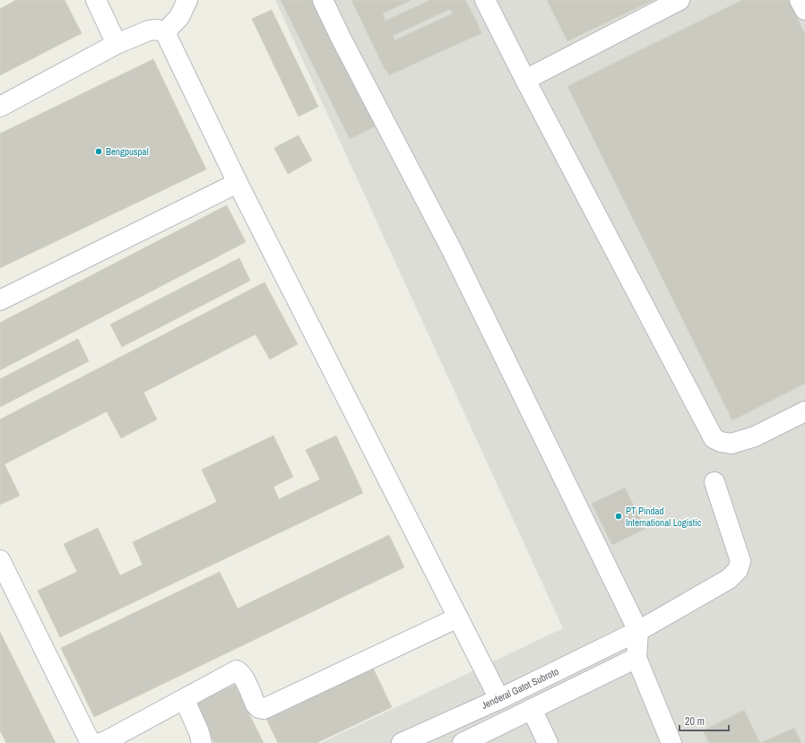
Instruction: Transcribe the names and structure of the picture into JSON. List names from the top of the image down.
{
  "streets": {
    "lane": ["Jenderal Gatot Subroto"]
  },
  "places": ["Bengpuspal", "PT Pindad International Logistic"],
  "scale_bar": "20 m"
}
